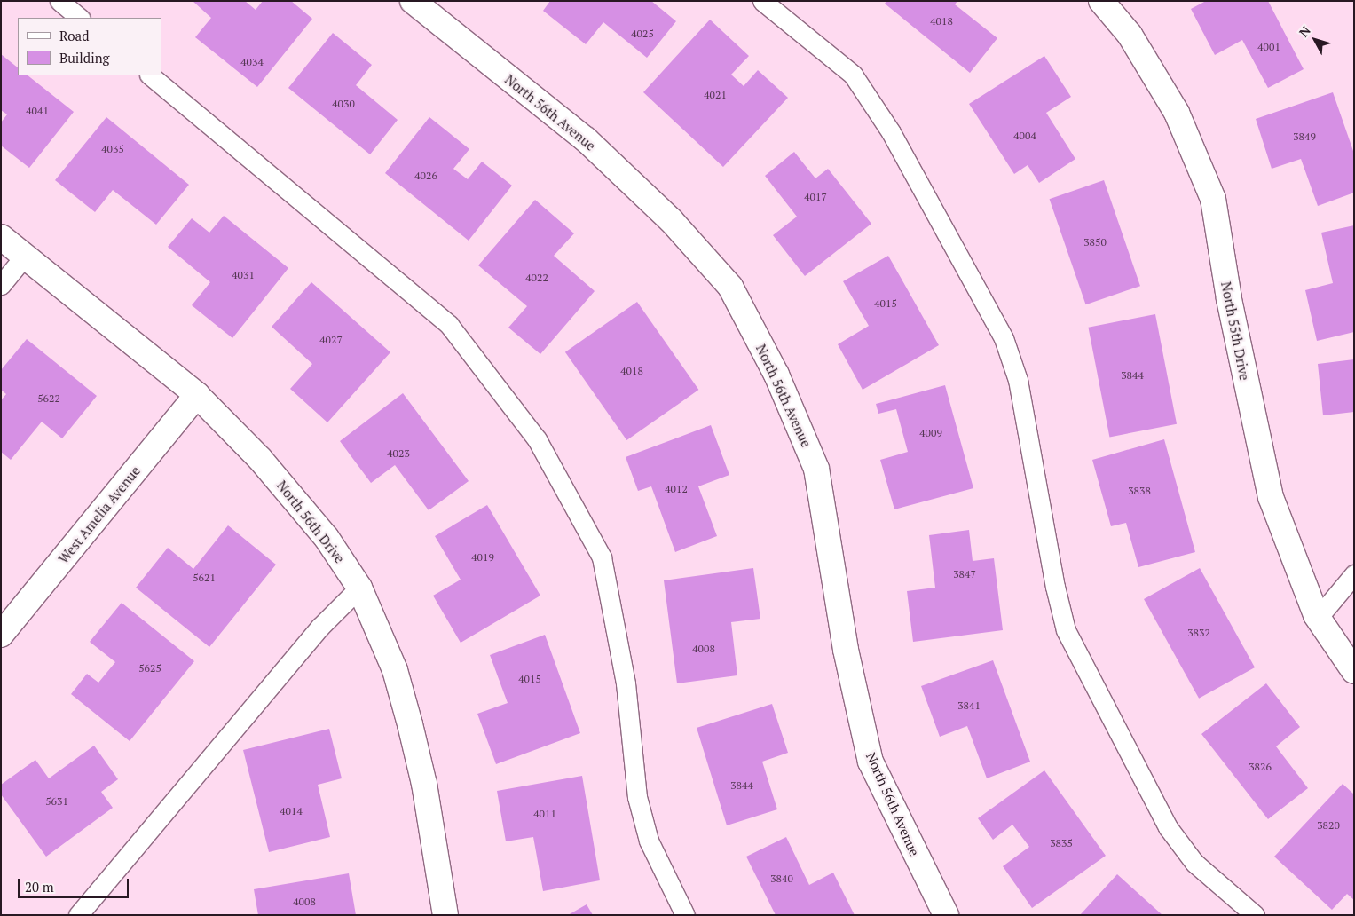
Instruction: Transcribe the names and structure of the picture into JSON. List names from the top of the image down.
{
  "streets": {
    "street": [
      "North 56th Avenue",
      "North 55th Drive",
      "West Amelia Avenue",
      "North 56th Drive"
    ]
  },
  "crossings": [
    ["West Amelia Avenue", "North 56th Drive"]
  ],
  "house_numbers": [
    "4018",
    "4025",
    "4001",
    "4034",
    "4021",
    "4030",
    "4041",
    "4004",
    "3849",
    "4035",
    "4026",
    "4017",
    "3850",
    "4031",
    "4022",
    "4015",
    "4027",
    "4018",
    "3844",
    "5622",
    "4009",
    "4023",
    "4012",
    "3838",
    "4019",
    "3847",
    "5621",
    "3832",
    "4008",
    "5625",
    "4015",
    "3841",
    "3826",
    "3844",
    "5631",
    "4014",
    "4011",
    "3820",
    "3835",
    "3840",
    "4008"
  ],
  "legend": ["Road", "Building"],
  "scale_bar": "20 m",
  "north": "top left"
}
